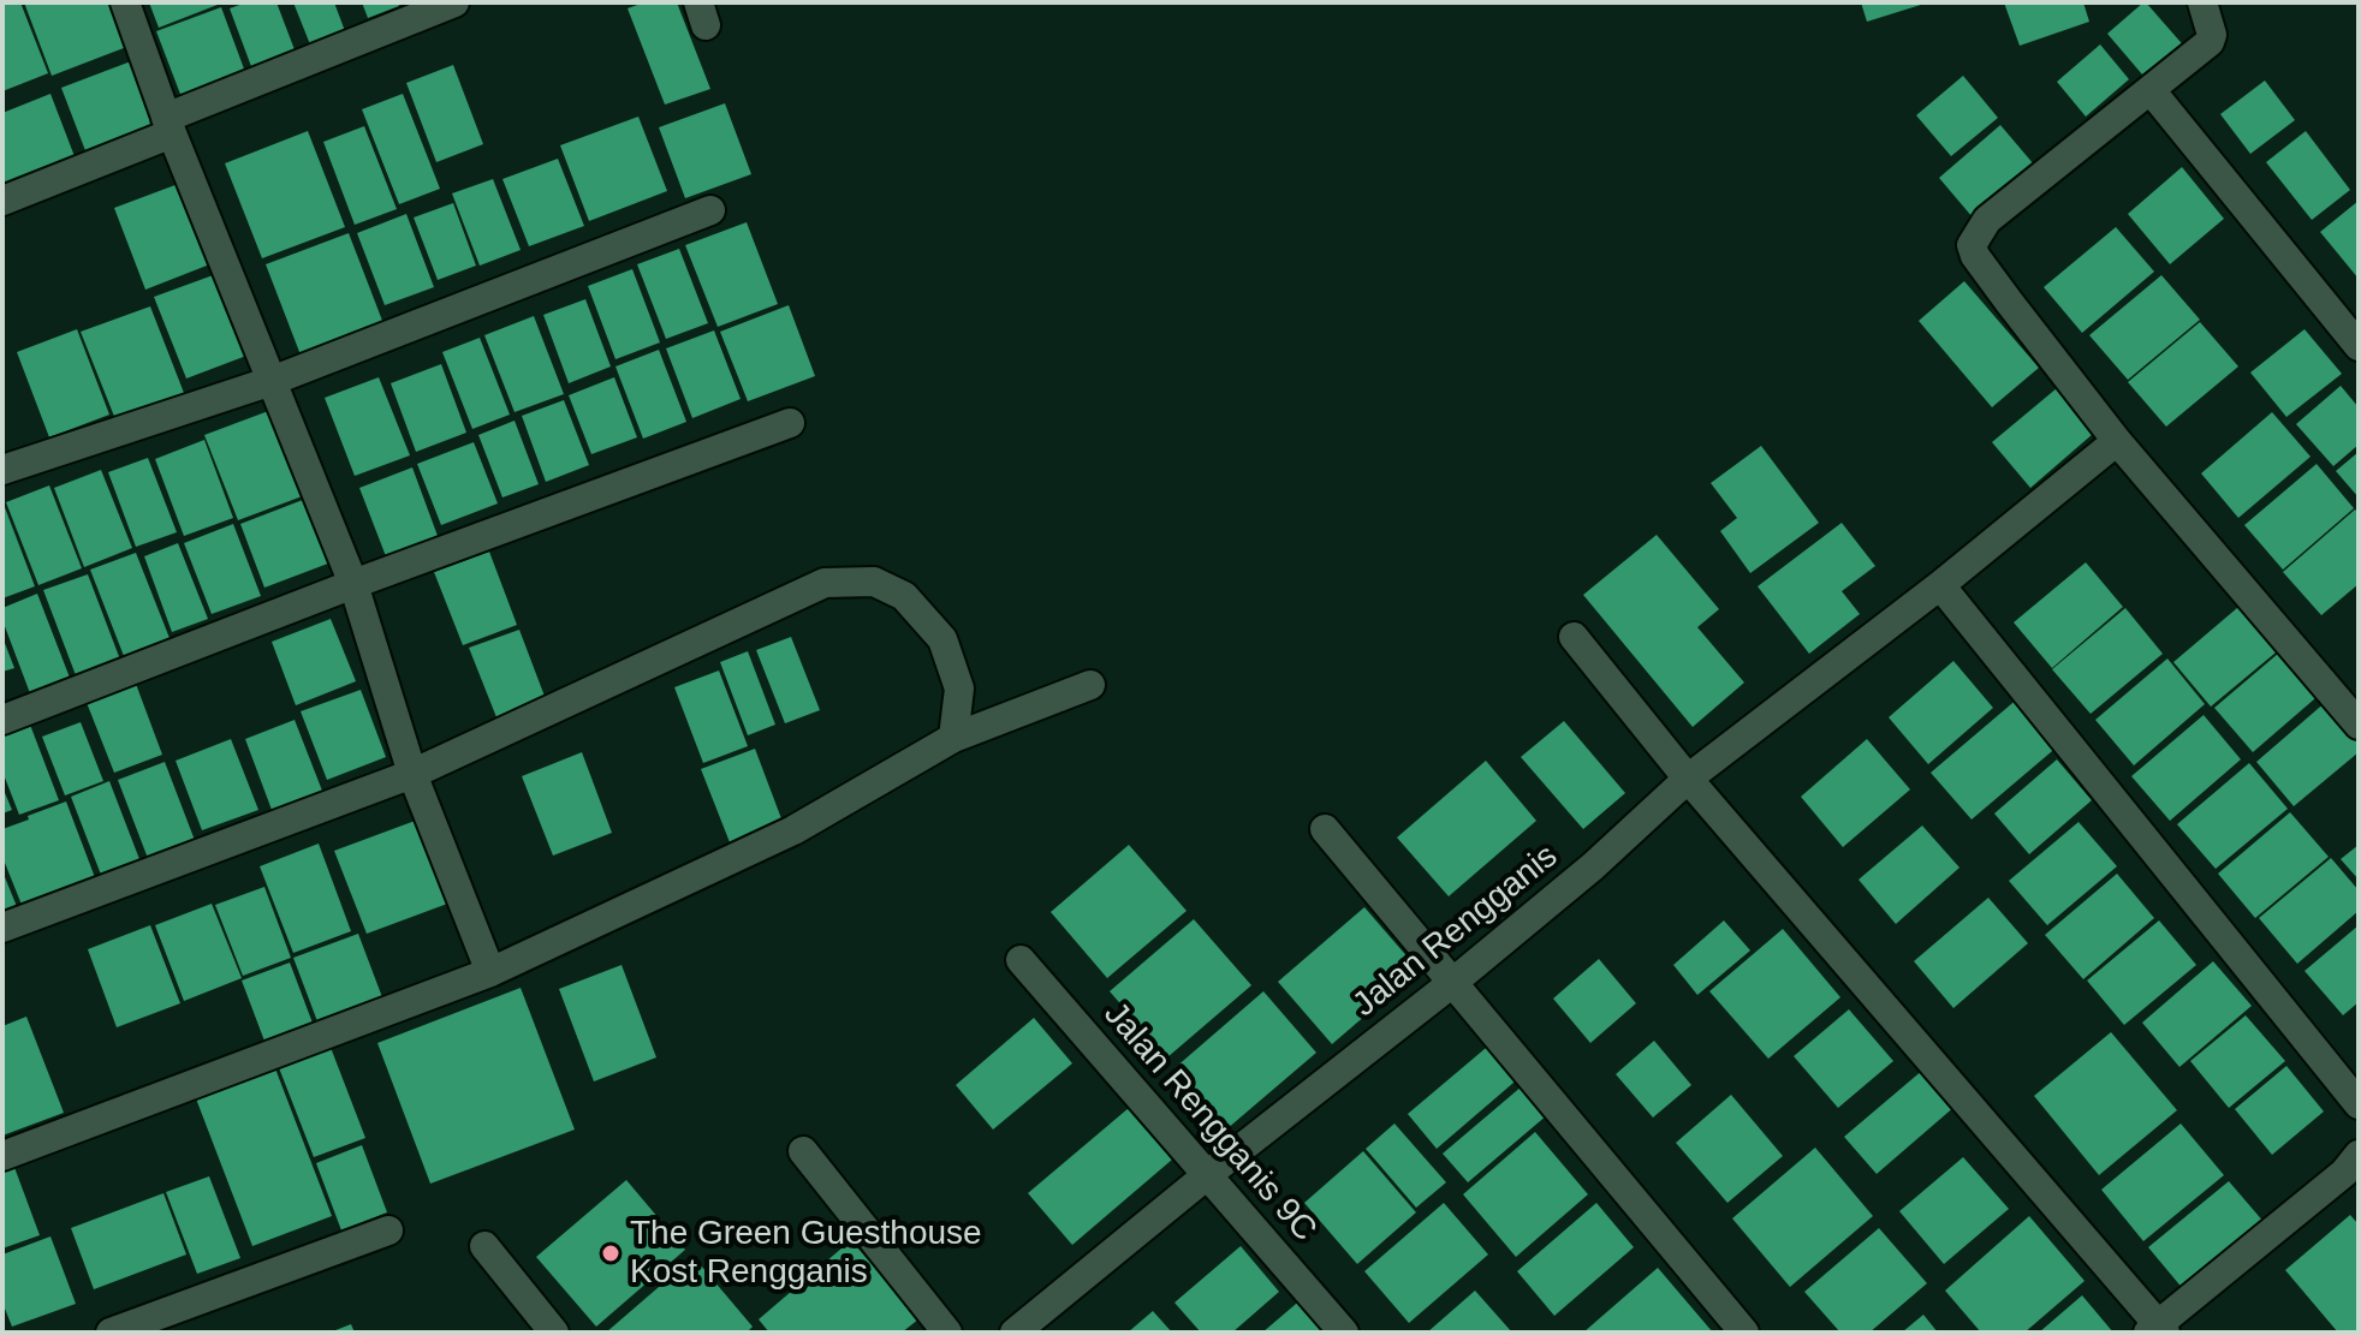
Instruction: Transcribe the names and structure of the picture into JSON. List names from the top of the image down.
{
  "streets": {
    "street": ["Jalan Rengganis", "Jalan Rengganis 9C"]
  },
  "crossings": [
    ["Jalan Rengganis", "Jalan Rengganis 9C"]
  ],
  "places": ["The Green Guesthouse Kost Rengganis"]
}
